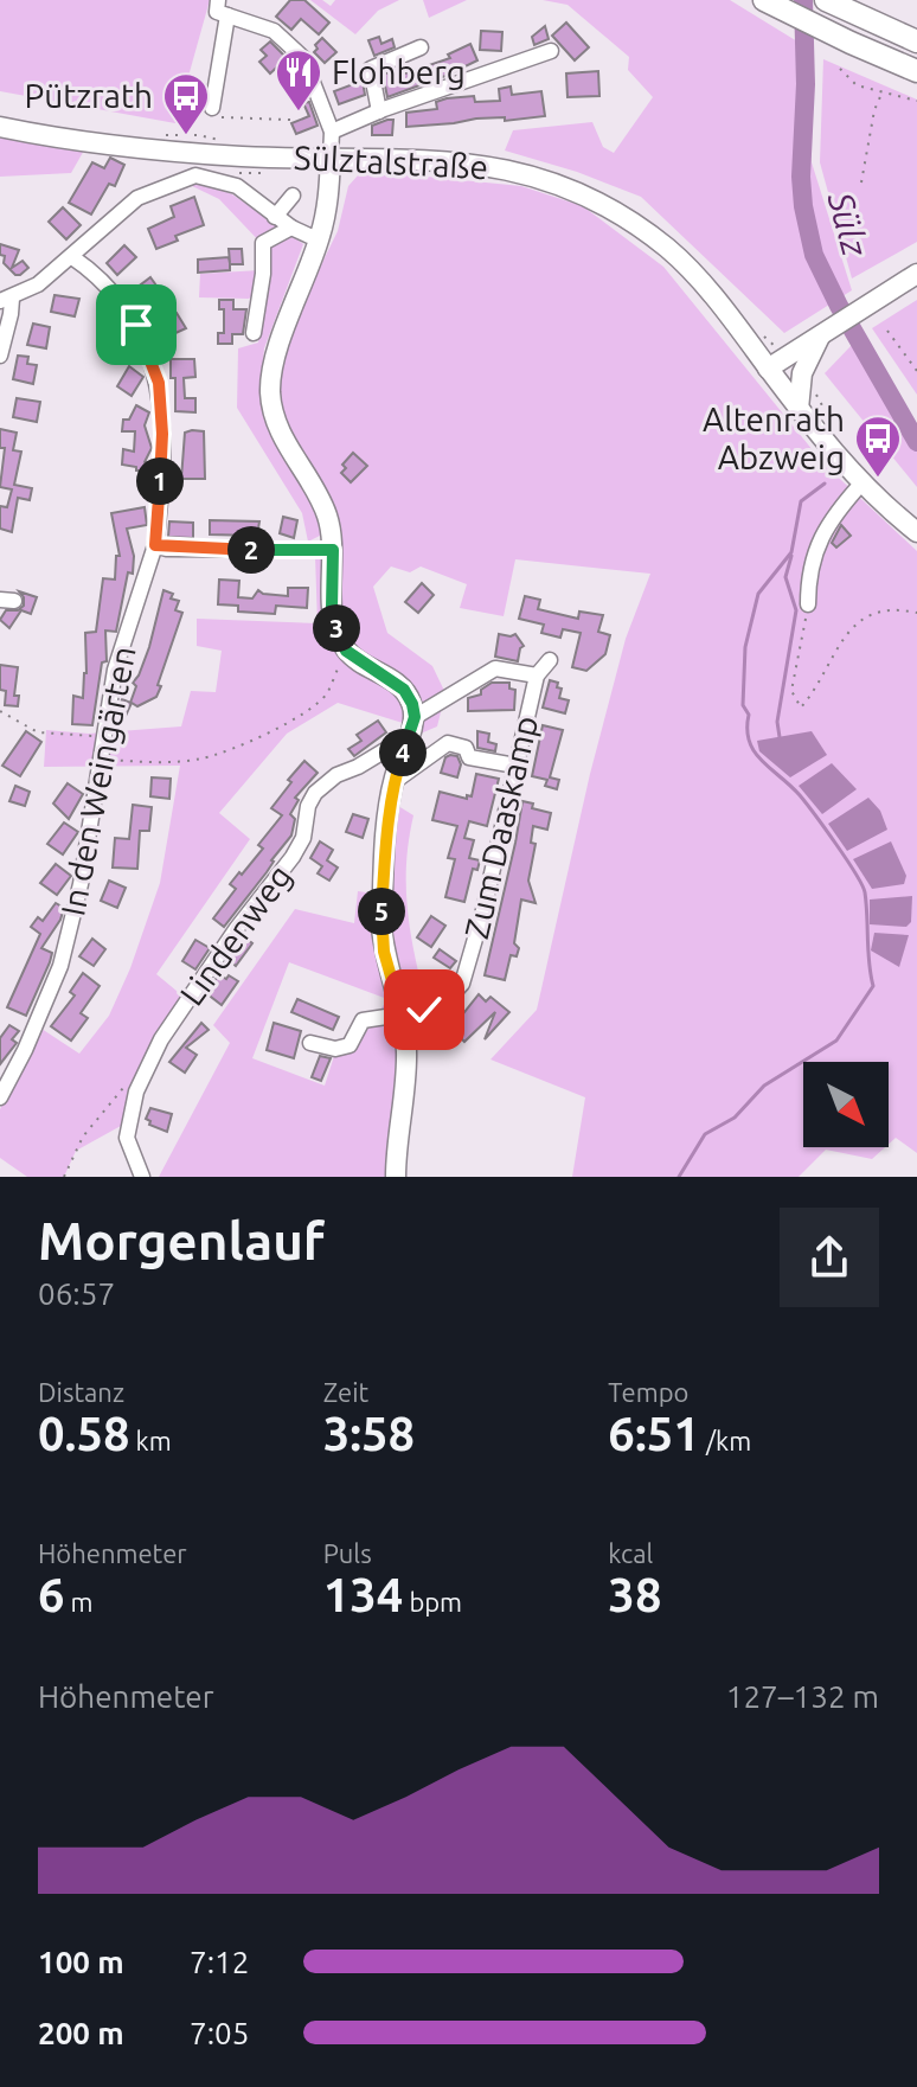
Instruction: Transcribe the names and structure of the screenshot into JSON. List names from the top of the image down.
{
  "streets": {
    "main road": ["Sülztalstraße"],
    "street": ["In den Weingärten", "Zum Daaskamp", "Lindenweg"]
  },
  "crossings": [
    ["Zum Daaskamp", "Lindenweg"]
  ],
  "water": ["Sülz"],
  "places": {
    "restaurant": ["Flohberg"],
    "bus stop": ["Pützrath", "Altenrath Abzweig"]
  },
  "north": "bottom right",
  "page": {
    "pins": [
      "1",
      "2",
      "3",
      "4",
      "5"
    ],
    "heading": ["Morgenlauf", "06:57"],
    "stats": [
      ["Distanz", "0.58 km"],
      ["Zeit", "3:58"],
      ["Tempo", "6:51 /km"],
      ["Höhenmeter", "6 m"],
      ["Puls", "134 bpm"],
      ["kcal", "38"]
    ],
    "chart": ["Höhenmeter", "127–132 m"],
    "list": [
      {
        "name": "100 m",
        "note": "7:12"
      },
      {
        "name": "200 m",
        "note": "7:05"
      }
    ]
  }
}
